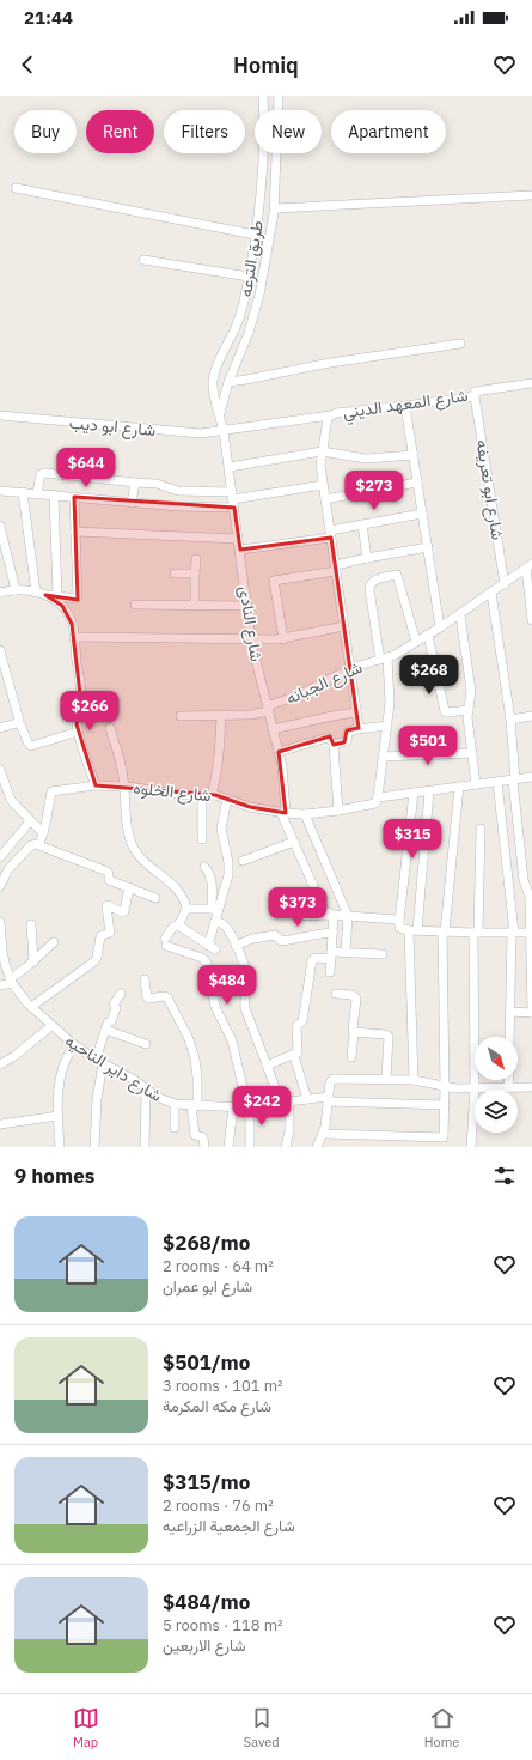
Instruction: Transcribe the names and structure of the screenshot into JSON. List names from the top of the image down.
{
  "streets": {
    "street": [
      "طريق الترعه",
      "شارع المعهد الديني",
      "شارع ابو ديب",
      "شارع ابو تعريفه",
      "شارع النادى",
      "شارع الجبانه",
      "شارع الخلوه",
      "شارع داير الناحيه"
    ]
  },
  "crossings": [
    ["طريق الترعه", "شارع ابو ديب"],
    ["طريق الترعه", "شارع النادى"],
    ["شارع المعهد الديني", "شارع ابو ديب"],
    ["شارع المعهد الديني", "شارع ابو تعريفه"],
    ["شارع المعهد الديني", "شارع الجبانه"],
    ["شارع ابو ديب", "شارع النادى"],
    ["شارع ابو تعريفه", "شارع الجبانه"],
    ["شارع النادى", "شارع الجبانه"],
    ["شارع النادى", "شارع الخلوه"]
  ],
  "north": "bottom right",
  "page": {
    "status": "21:44",
    "header": "Homiq",
    "chip": [
      "Buy",
      "Rent",
      "Filters",
      "New",
      "Apartment"
    ],
    "price": [
      "$644",
      "$273",
      "$268",
      "$266",
      "$501",
      "$315",
      "$373",
      "$484",
      "$242"
    ],
    "heading": "9 homes",
    "list": [
      {
        "name": "$268/mo",
        "note": "2 rooms · 64 m² · شارع ابو عمران"
      },
      {
        "name": "$501/mo",
        "note": "3 rooms · 101 m² · شارع مكه المكرمة"
      },
      {
        "name": "$315/mo",
        "note": "2 rooms · 76 m² · شارع الجمعية الزراعيه"
      },
      {
        "name": "$484/mo",
        "note": "5 rooms · 118 m² · شارع الاربعين"
      }
    ],
    "tabs": ["Map", "Saved", "Home"]
  }
}
